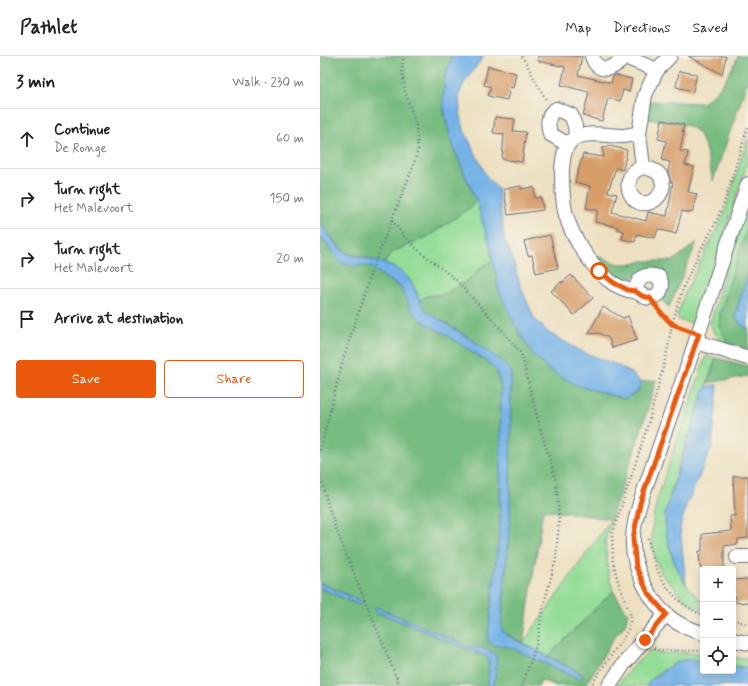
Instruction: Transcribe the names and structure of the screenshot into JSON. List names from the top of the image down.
{
  "page": {
    "header": "Pathlet",
    "nav": ["Map", "Directions", "Saved"],
    "heading": ["3 min", "Walk · 230 m"],
    "list": [
      ["Continue", "De Ronge", "60 m"],
      ["Turn right", "Het Malevoort", "150 m"],
      ["Turn right", "Het Malevoort", "20 m"],
      "Arrive at destination"
    ],
    "buttons": ["Save", "Share"],
    "map_buttons": ["+", "−"]
  }
}
